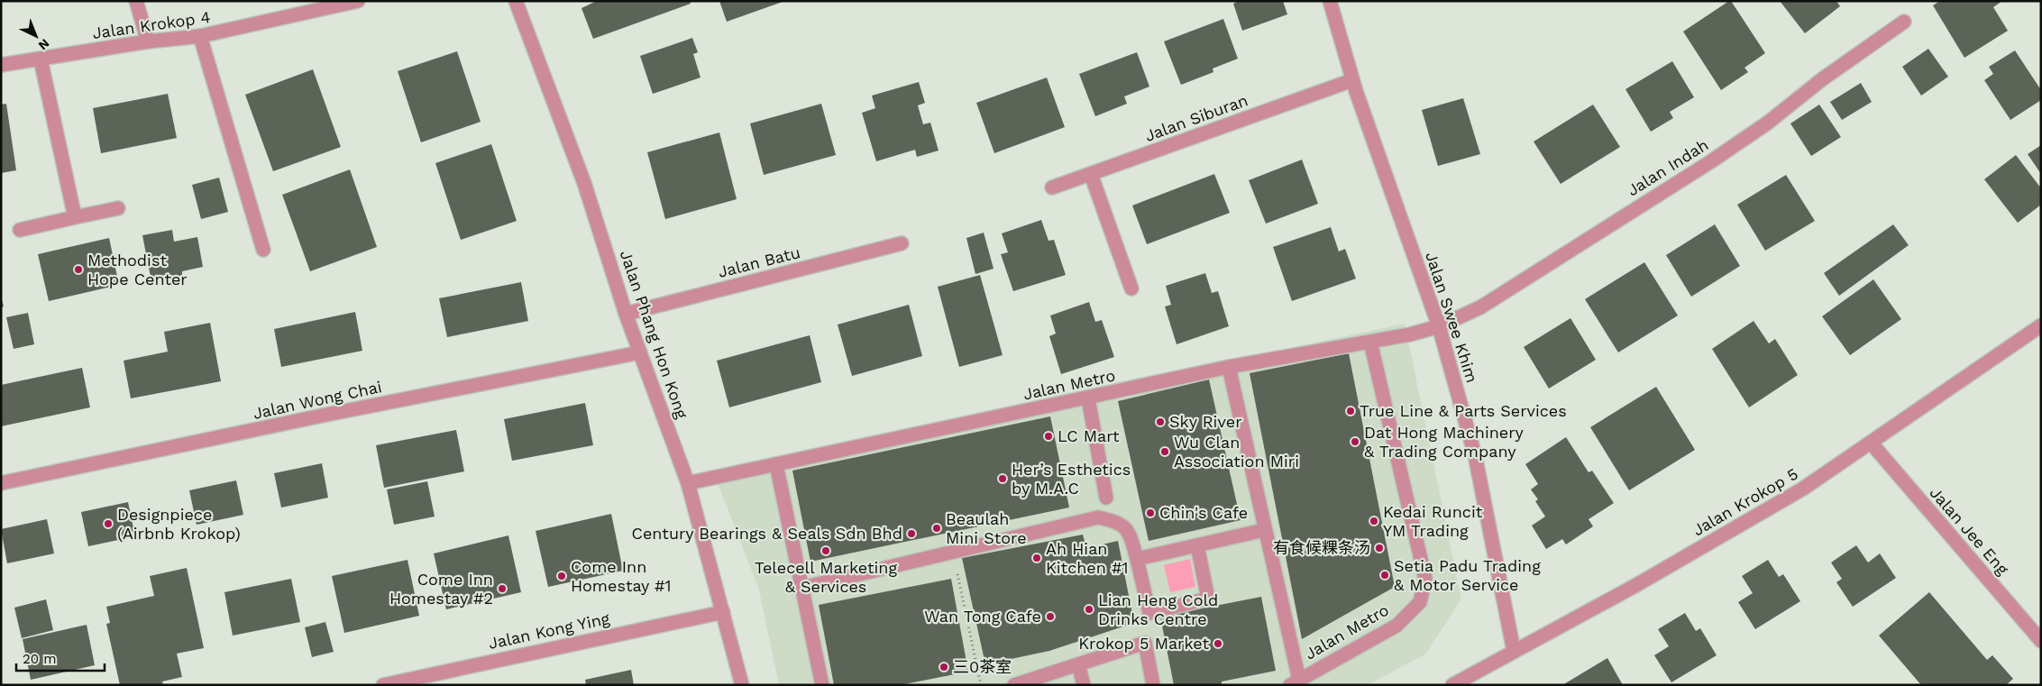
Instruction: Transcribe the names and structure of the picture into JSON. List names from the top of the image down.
{
  "streets": {
    "street": [
      "Jalan Krokop 4",
      "Jalan Siburan",
      "Jalan Indah",
      "Jalan Batu",
      "Jalan Swee Khim",
      "Jalan Phang Hon Kong",
      "Jalan Metro",
      "Jalan Wong Chai",
      "Jalan Krokop 5",
      "Jalan Jee Eng",
      "Jalan Kong Ying"
    ]
  },
  "crossings": [
    ["Jalan Siburan", "Jalan Swee Khim"],
    ["Jalan Indah", "Jalan Swee Khim"],
    ["Jalan Indah", "Jalan Metro"],
    ["Jalan Batu", "Jalan Phang Hon Kong"],
    ["Jalan Swee Khim", "Jalan Metro"],
    ["Jalan Swee Khim", "Jalan Krokop 5"],
    ["Jalan Phang Hon Kong", "Jalan Metro"],
    ["Jalan Phang Hon Kong", "Jalan Wong Chai"],
    ["Jalan Phang Hon Kong", "Jalan Kong Ying"],
    ["Jalan Krokop 5", "Jalan Jee Eng"]
  ],
  "places": [
    "Methodist Hope Center",
    "True Line & Parts Services",
    "Sky River",
    "LC Mart",
    "Dat Hong Machinery & Trading Company",
    "Wu Clan Association Miri",
    "Her’s Esthetics by M.A.C",
    "Chin's Cafe",
    "Kedai Runcit YM Trading",
    "Designpiece (Airbnb Krokop)",
    "Beaulah Mini Store",
    "Century Bearings & Seals Sdn Bhd",
    "有食候粿条汤",
    "Telecell Marketing & Services",
    "Ah Hian Kitchen #1",
    "Setia Padu Trading & Motor Service",
    "Come Inn Homestay #1",
    "Come Inn Homestay #2",
    "Lian Heng Cold Drinks Centre",
    "Wan Tong Cafe",
    "Krokop 5 Market",
    "三0茶室"
  ],
  "scale_bar": "20 m",
  "north": "bottom right"
}
